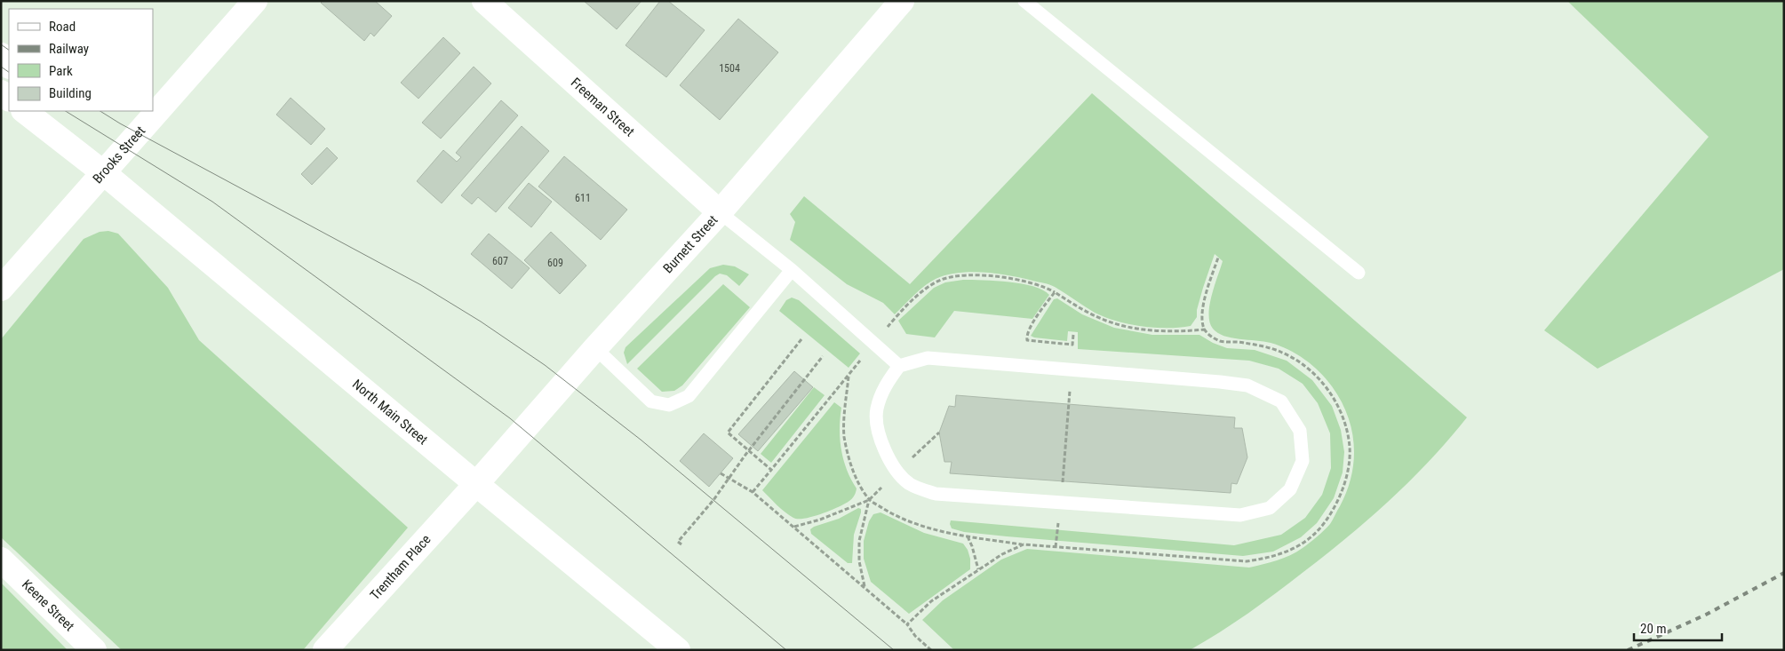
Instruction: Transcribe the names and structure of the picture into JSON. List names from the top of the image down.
{
  "streets": {
    "street": [
      "Freeman Street",
      "Brooks Street",
      "Burnett Street",
      "North Main Street",
      "Trentham Place",
      "Keene Street"
    ]
  },
  "crossings": [
    ["Freeman Street", "Burnett Street"],
    ["Brooks Street", "North Main Street"],
    ["Burnett Street", "North Main Street"],
    ["Burnett Street", "Trentham Place"],
    ["North Main Street", "Trentham Place"]
  ],
  "house_numbers": [
    "1504",
    "611",
    "607",
    "609"
  ],
  "legend": [
    "Road",
    "Railway",
    "Park",
    "Building"
  ],
  "scale_bar": "20 m"
}
